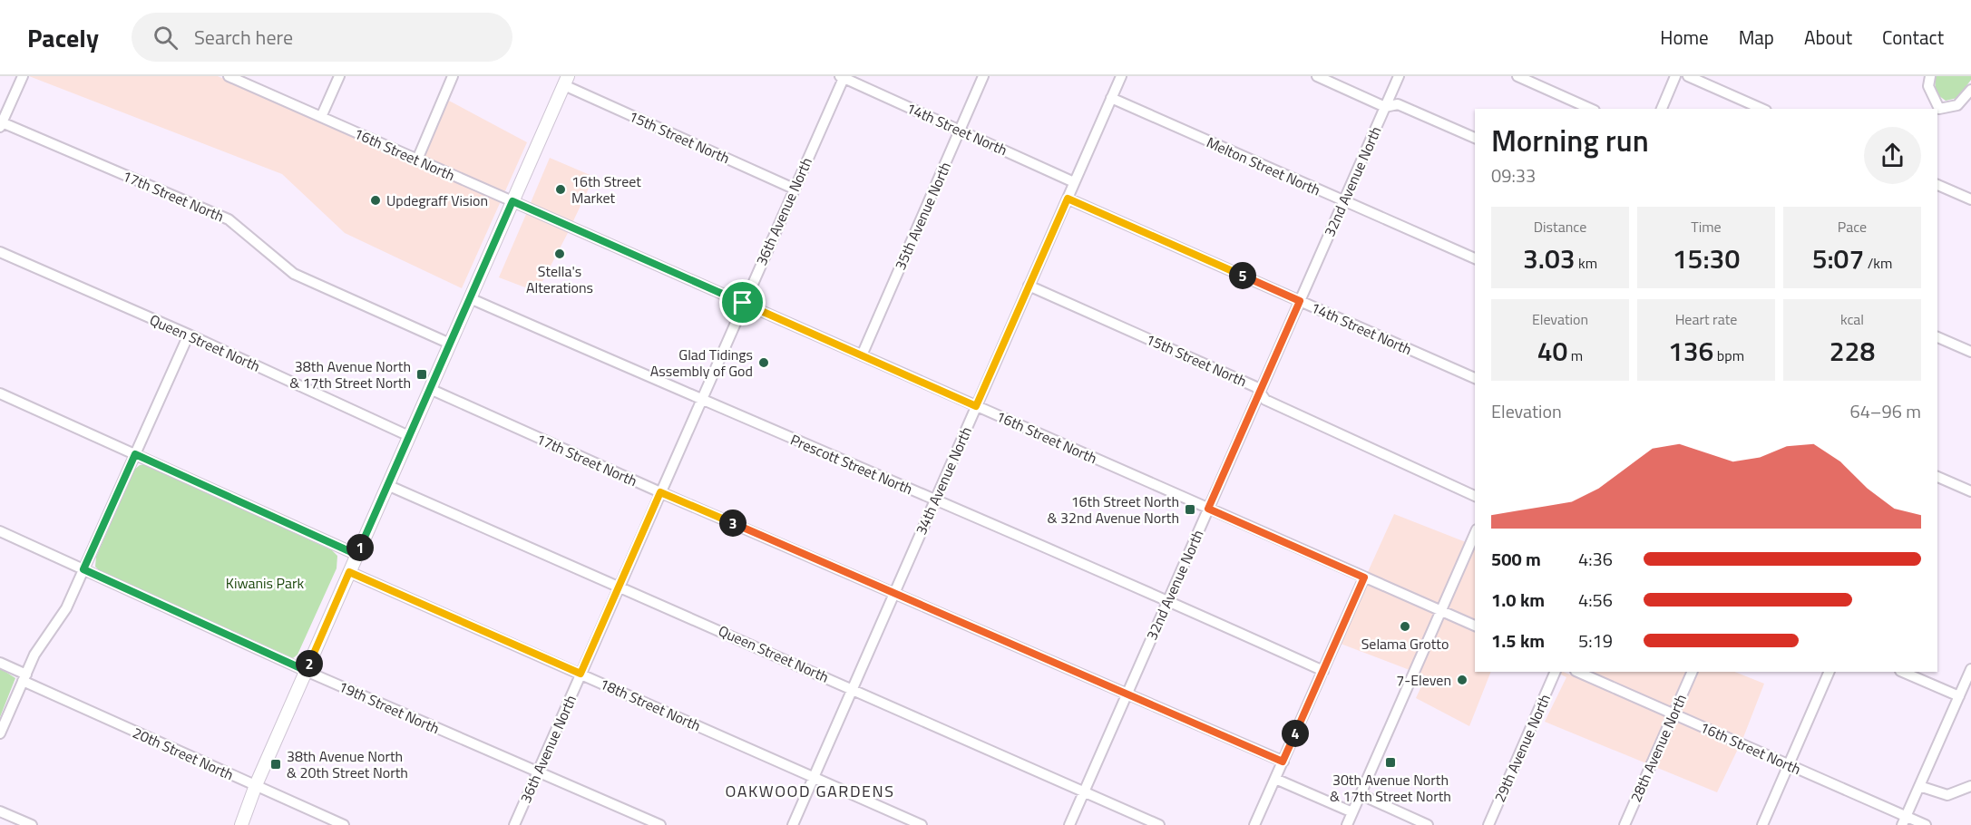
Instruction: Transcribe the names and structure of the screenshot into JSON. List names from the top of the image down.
{
  "streets": {
    "street": [
      "14th Street North",
      "15th Street North",
      "16th Street North",
      "Melton Street North",
      "32nd Avenue North",
      "17th Street North",
      "36th Avenue North",
      "35th Avenue North",
      "Queen Street North",
      "Prescott Street North",
      "34th Avenue North",
      "18th Street North",
      "19th Street North",
      "29th Avenue North",
      "28th Avenue North",
      "20th Street North"
    ]
  },
  "crossings": [
    ["14th Street North", "32nd Avenue North"],
    ["14th Street North", "36th Avenue North"],
    ["14th Street North", "35th Avenue North"],
    ["14th Street North", "34th Avenue North"],
    ["15th Street North", "32nd Avenue North"],
    ["15th Street North", "36th Avenue North"],
    ["15th Street North", "34th Avenue North"],
    ["16th Street North", "32nd Avenue North"],
    ["16th Street North", "36th Avenue North"],
    ["16th Street North", "35th Avenue North"],
    ["16th Street North", "34th Avenue North"],
    ["16th Street North", "28th Avenue North"],
    ["Melton Street North", "32nd Avenue North"],
    ["Melton Street North", "34th Avenue North"],
    ["32nd Avenue North", "17th Street North"],
    ["32nd Avenue North", "Queen Street North"],
    ["32nd Avenue North", "Prescott Street North"],
    ["17th Street North", "36th Avenue North"],
    ["17th Street North", "34th Avenue North"],
    ["36th Avenue North", "Queen Street North"],
    ["36th Avenue North", "Prescott Street North"],
    ["36th Avenue North", "18th Street North"],
    ["36th Avenue North", "19th Street North"],
    ["Queen Street North", "34th Avenue North"],
    ["Prescott Street North", "34th Avenue North"],
    ["34th Avenue North", "18th Street North"]
  ],
  "districts": ["OAKWOOD GARDENS"],
  "parks": ["Kiwanis Park"],
  "places": {
    "other": [
      "16th Street Market",
      "Updegraff Vision",
      "Stella's Alterations",
      "Glad Tidings Assembly of God",
      "Selama Grotto",
      "7-Eleven"
    ],
    "transit": [
      "38th Avenue North & 17th Street North",
      "16th Street North & 32nd Avenue North",
      "30th Avenue North & 17th Street North",
      "38th Avenue North & 20th Street North"
    ]
  },
  "page": {
    "header": "Pacely",
    "search": "Search here",
    "nav": [
      "Home",
      "Map",
      "About",
      "Contact"
    ],
    "heading": ["Morning run", "09:33"],
    "stats": [
      ["Distance", "3.03 km"],
      ["Time", "15:30"],
      ["Pace", "5:07 /km"],
      ["Elevation", "40 m"],
      ["Heart rate", "136 bpm"],
      ["kcal", "228"]
    ],
    "pins": [
      "5",
      "3",
      "1",
      "2",
      "4"
    ],
    "chart": ["Elevation", "64–96 m"],
    "list": [
      {
        "name": "500 m",
        "note": "4:36"
      },
      {
        "name": "1.0 km",
        "note": "4:56"
      },
      {
        "name": "1.5 km",
        "note": "5:19"
      }
    ]
  }
}
